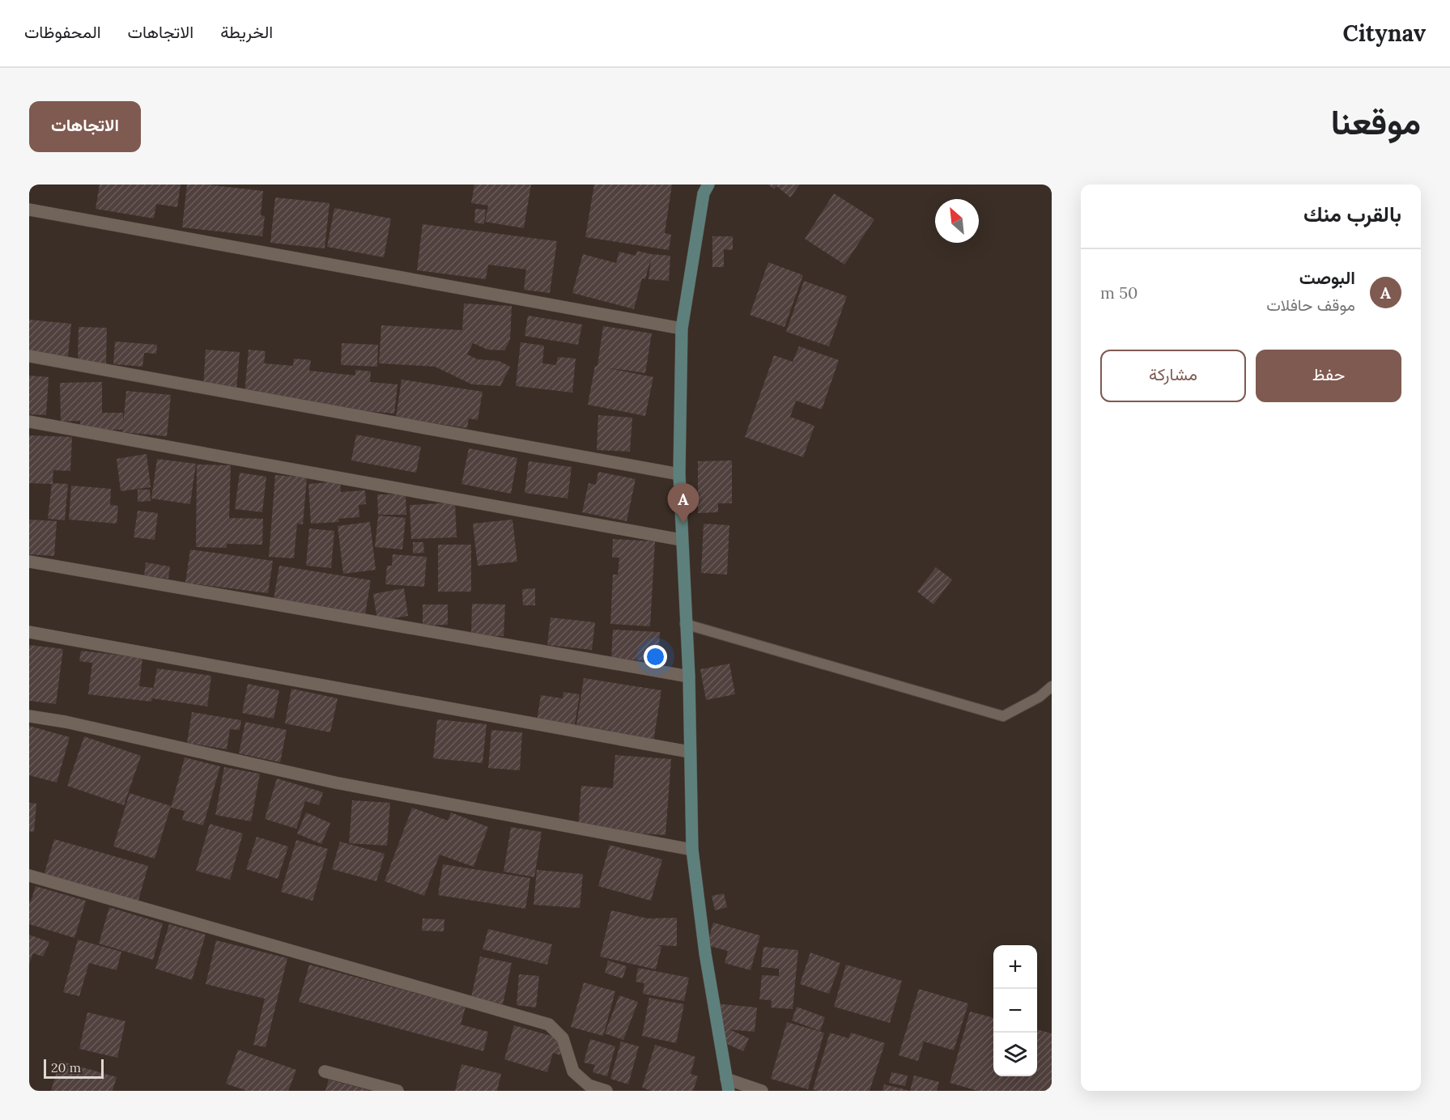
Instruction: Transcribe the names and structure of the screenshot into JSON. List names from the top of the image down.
{
  "scale_bar": "20 m",
  "north": "top left",
  "page": {
    "header": "Citynav",
    "nav": ["الخريطة", "الاتجاهات", "المحفوظات"],
    "title": "موقعنا",
    "buttons": [
      "الاتجاهات",
      ["حفظ", "مشاركة"]
    ],
    "heading": "بالقرب منك",
    "list": [
      {
        "mark": "A",
        "name": "البوصت",
        "note": "موقف حافلات",
        "value": "50 m"
      }
    ],
    "pins": "A",
    "map_buttons": ["+", "−"],
    "scale": "20 m"
  }
}
